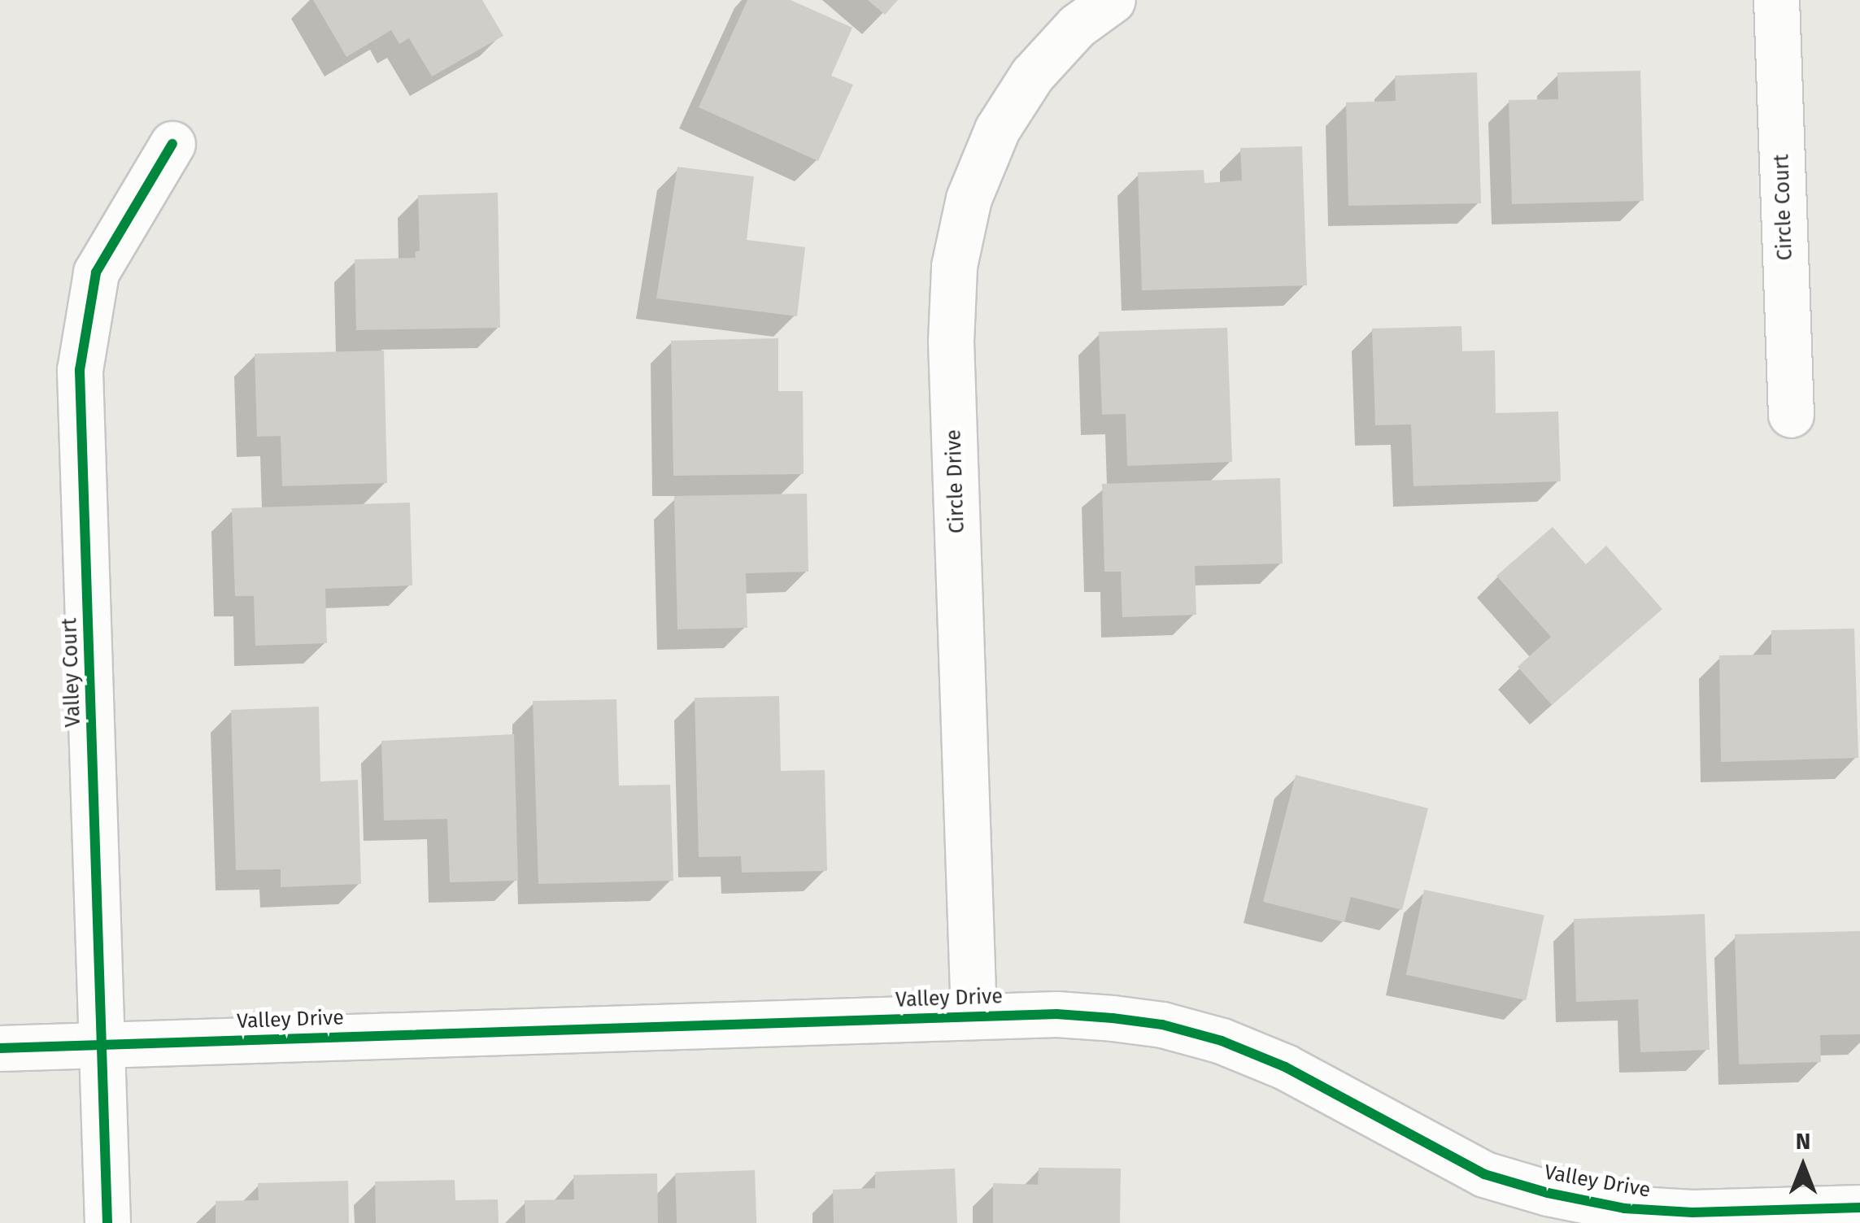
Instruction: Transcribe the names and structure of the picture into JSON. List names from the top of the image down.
{
  "streets": {
    "street": [
      "Circle Court",
      "Circle Drive",
      "Valley Court",
      "Valley Drive"
    ]
  },
  "crossings": [
    ["Circle Drive", "Valley Drive"],
    ["Valley Court", "Valley Drive"]
  ],
  "north": "top"
}
